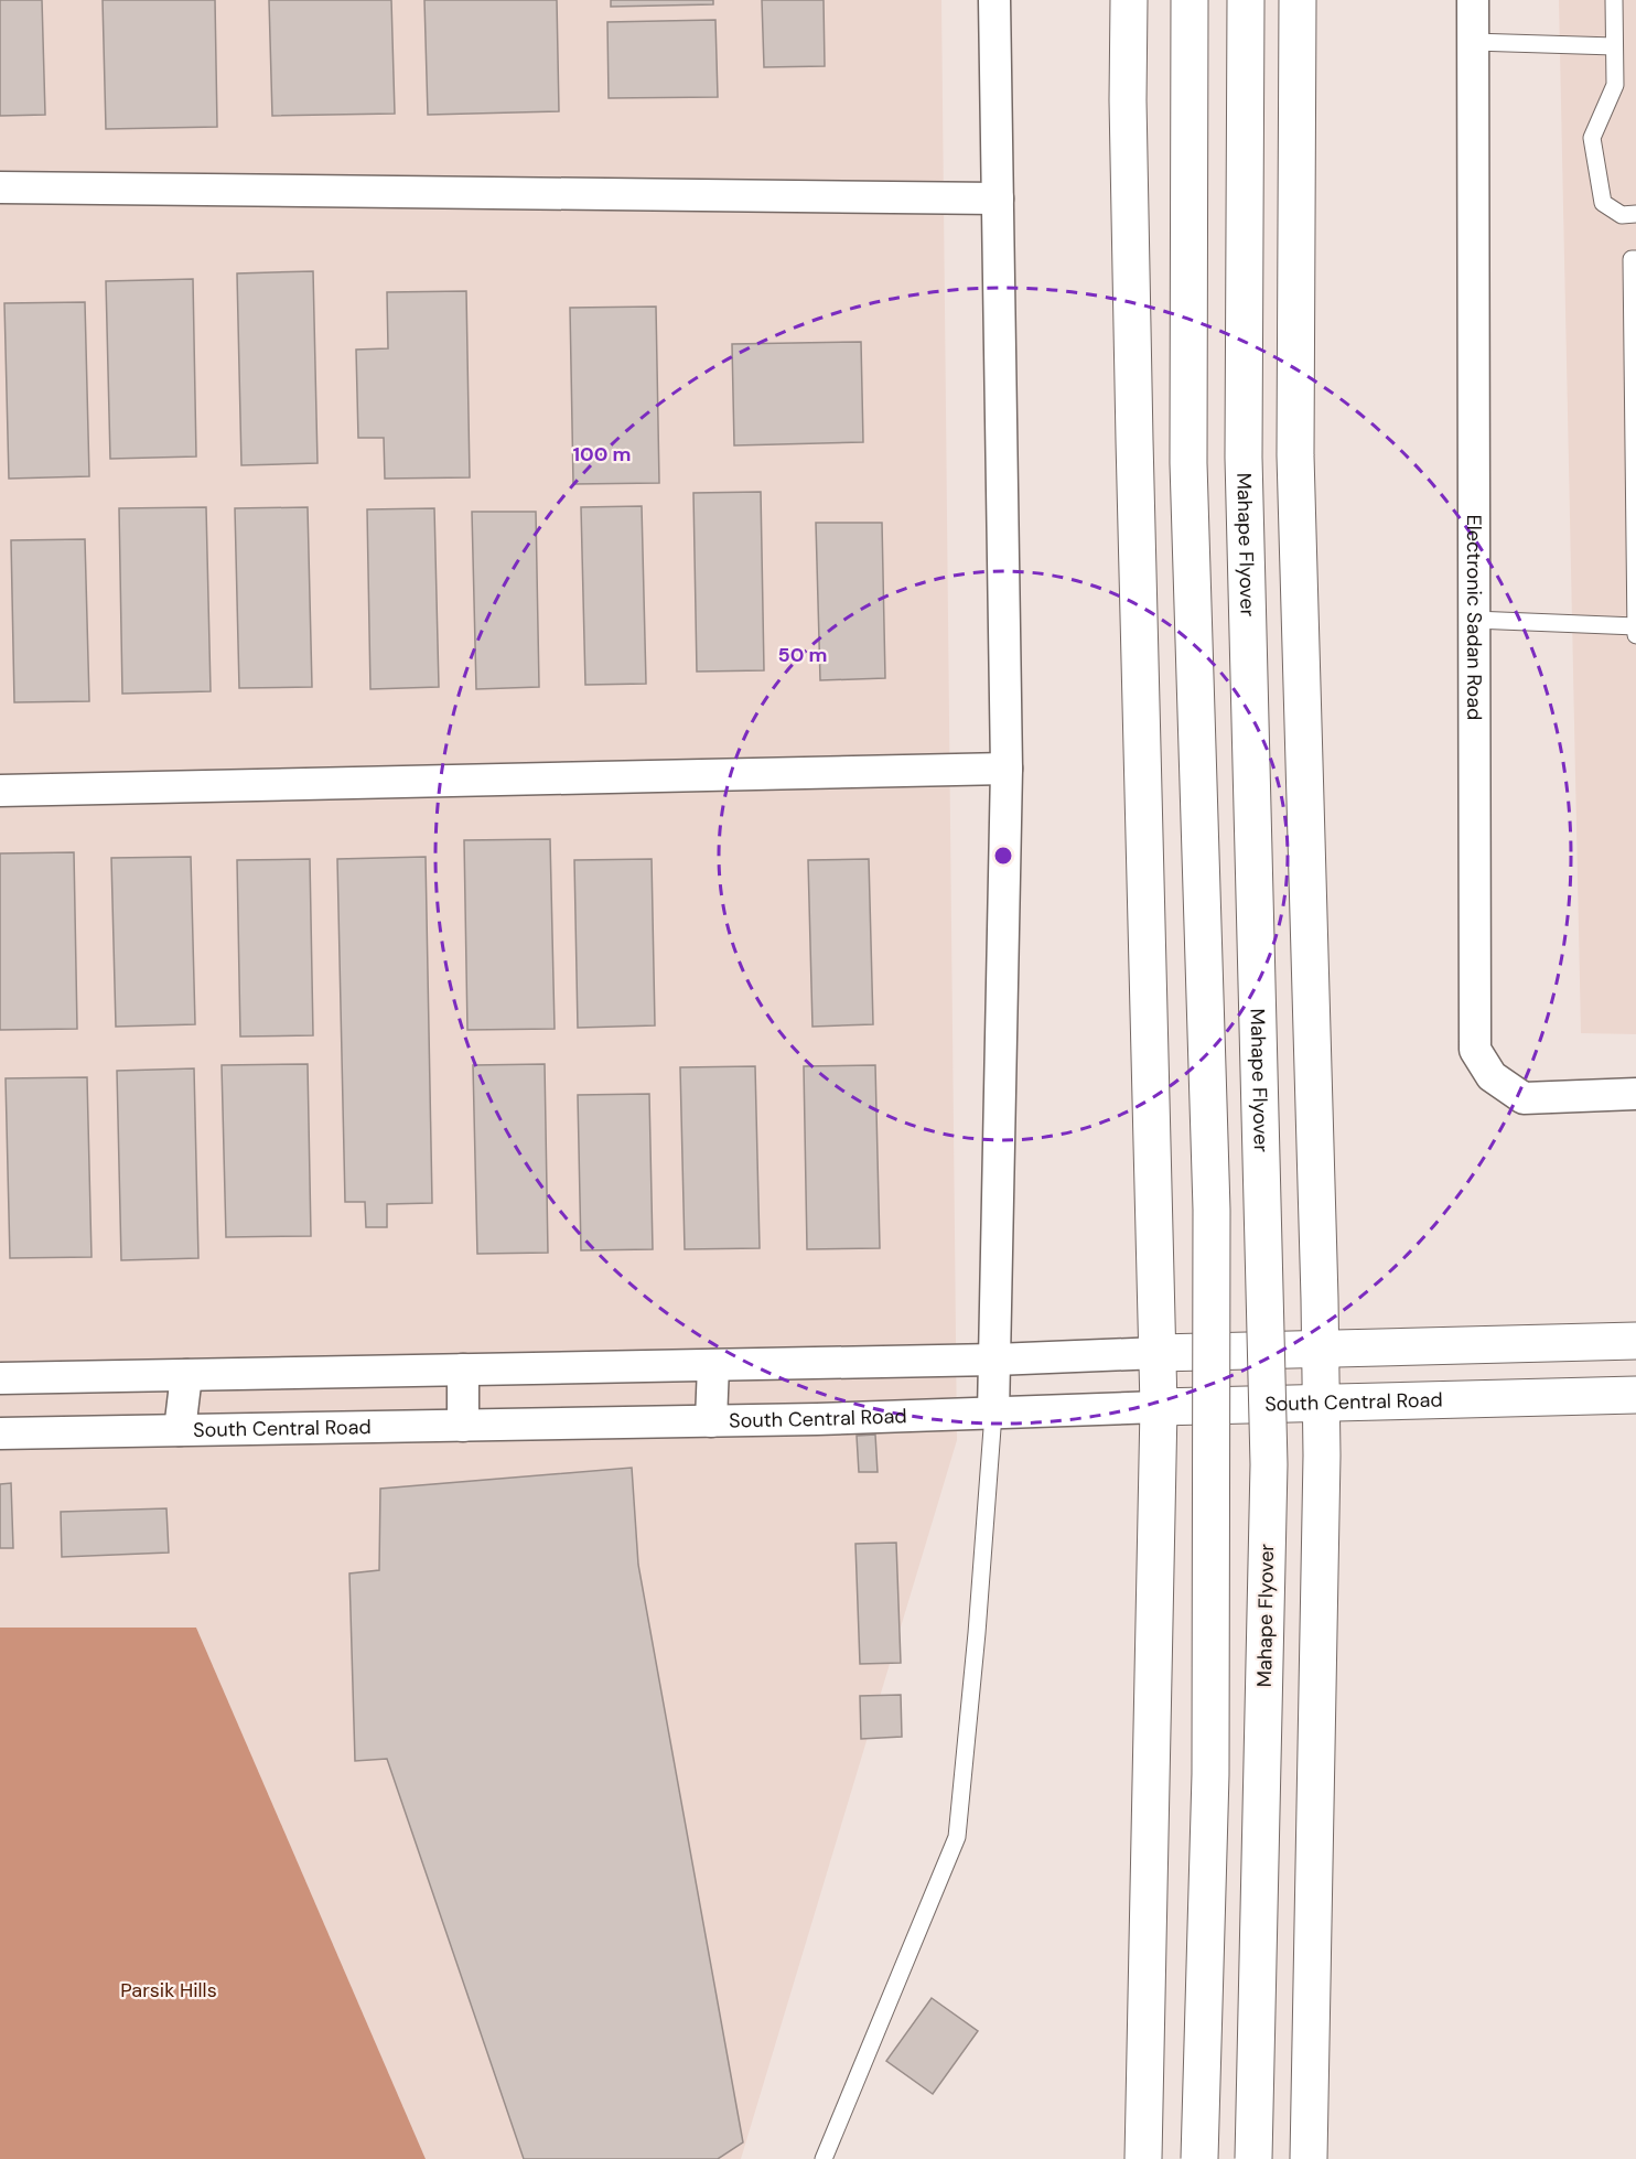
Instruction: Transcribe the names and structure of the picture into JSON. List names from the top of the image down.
{
  "streets": {
    "main road": ["Mahape Flyover", "South Central Road"],
    "street": ["Electronic Sadan Road"]
  },
  "parks": ["Parsik Hills"],
  "rings": ["100 m", "50 m"]
}
